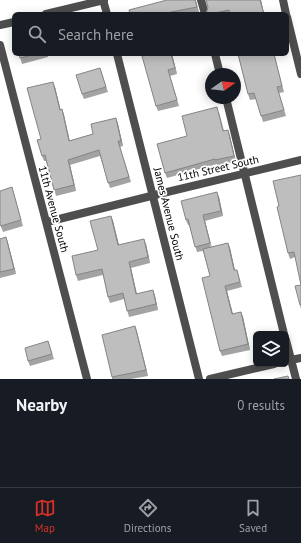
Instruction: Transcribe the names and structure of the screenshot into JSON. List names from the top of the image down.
{
  "streets": {
    "street": ["11th Street South", "11th Avenue South", "James Avenue South"]
  },
  "crossings": [
    ["11th Street South", "11th Avenue South"],
    ["11th Street South", "James Avenue South"]
  ],
  "north": "right",
  "page": {
    "search": "Search here",
    "heading": ["Nearby", "0 results"],
    "nav": ["Map", "Directions", "Saved"]
  }
}
